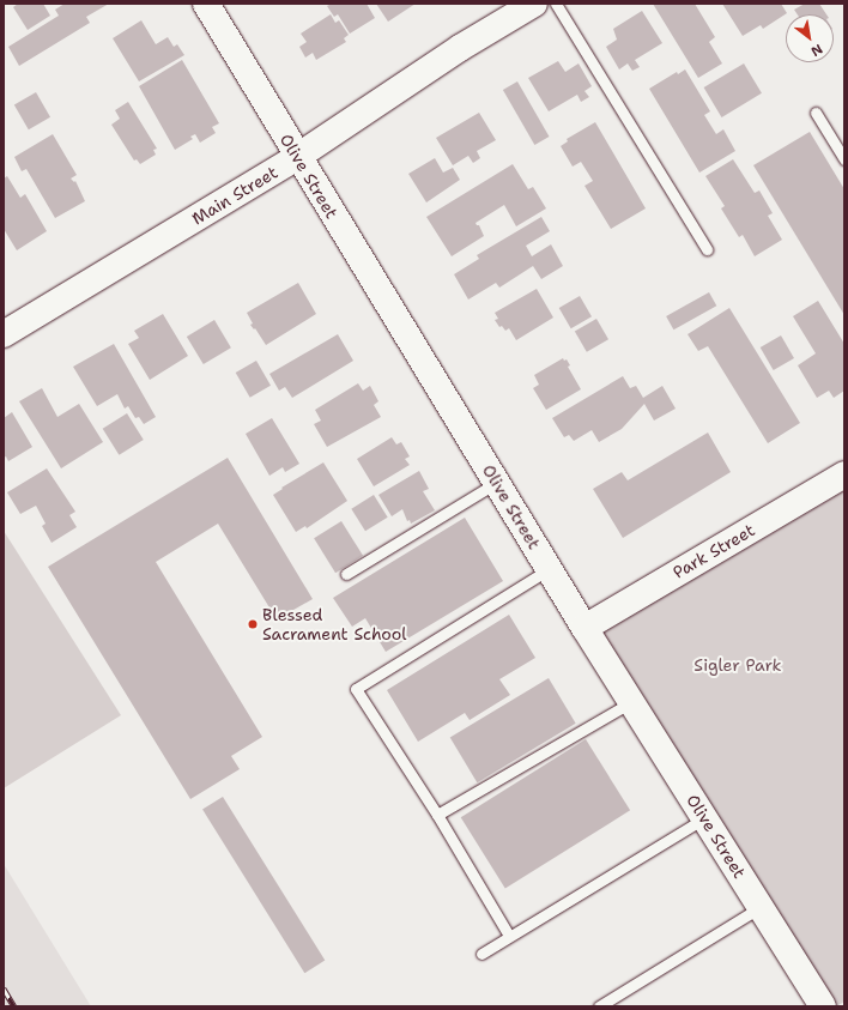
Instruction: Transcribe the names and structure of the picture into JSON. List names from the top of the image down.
{
  "streets": {
    "street": ["Olive Street", "Main Street", "Park Street"]
  },
  "crossings": [
    ["Olive Street", "Main Street"],
    ["Olive Street", "Park Street"]
  ],
  "parks": ["Sigler Park"],
  "places": ["Blessed Sacrament School"],
  "north": "bottom right"
}
